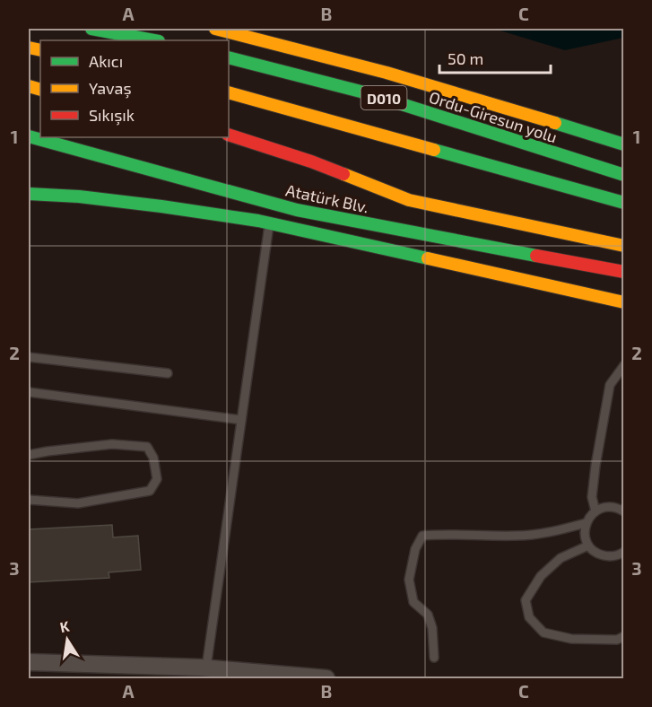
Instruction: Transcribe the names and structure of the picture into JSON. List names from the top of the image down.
{
  "streets": {
    "main road": ["D010", "Ordu-Giresun yolu", "Atatürk Blv."]
  },
  "legend": ["Akıcı", "Yavaş", "Sıkışık"],
  "scale_bar": "50 m",
  "north": "top",
  "grid": {
    "columns": ["A", "B", "C"],
    "rows": ["1", "2", "3"]
  }
}
